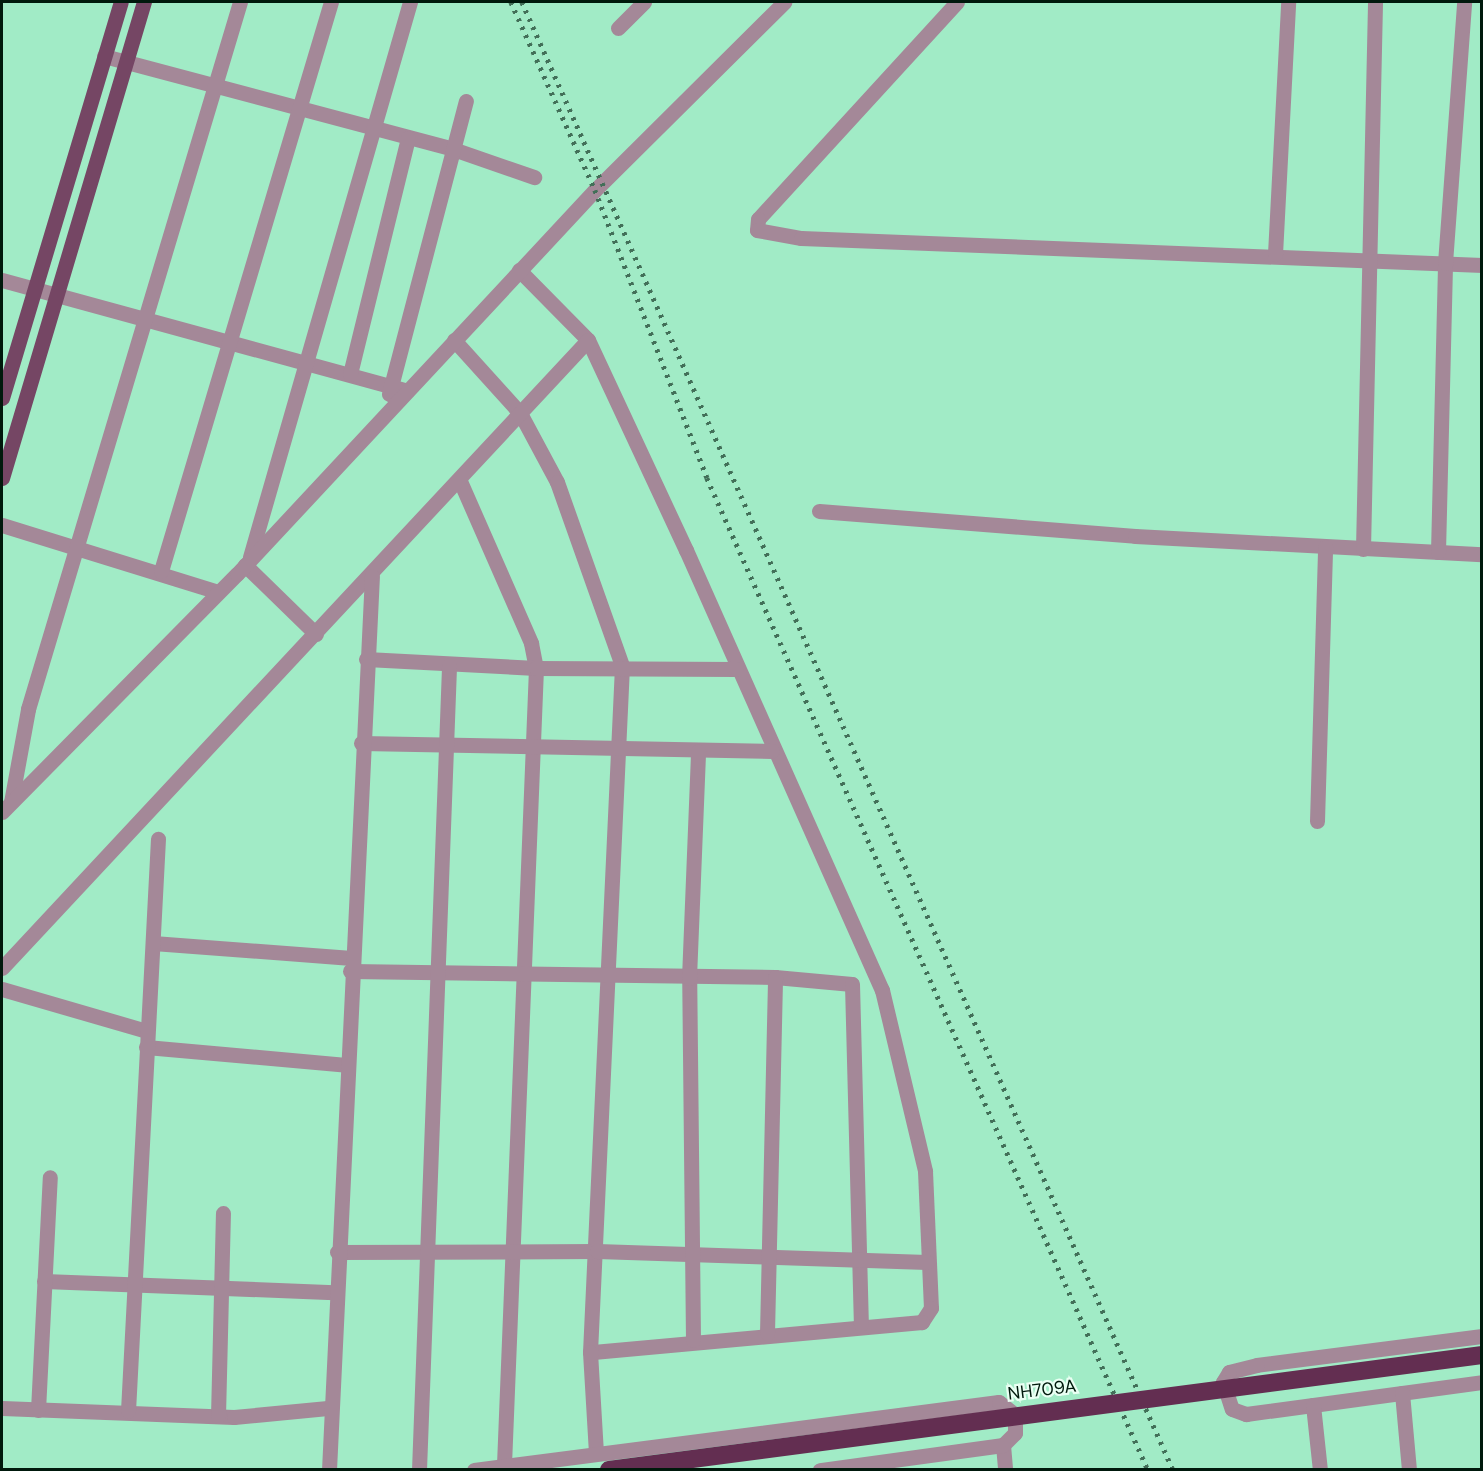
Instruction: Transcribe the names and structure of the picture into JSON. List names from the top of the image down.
{
  "streets": {
    "highway": ["NH709A"]
  }
}
